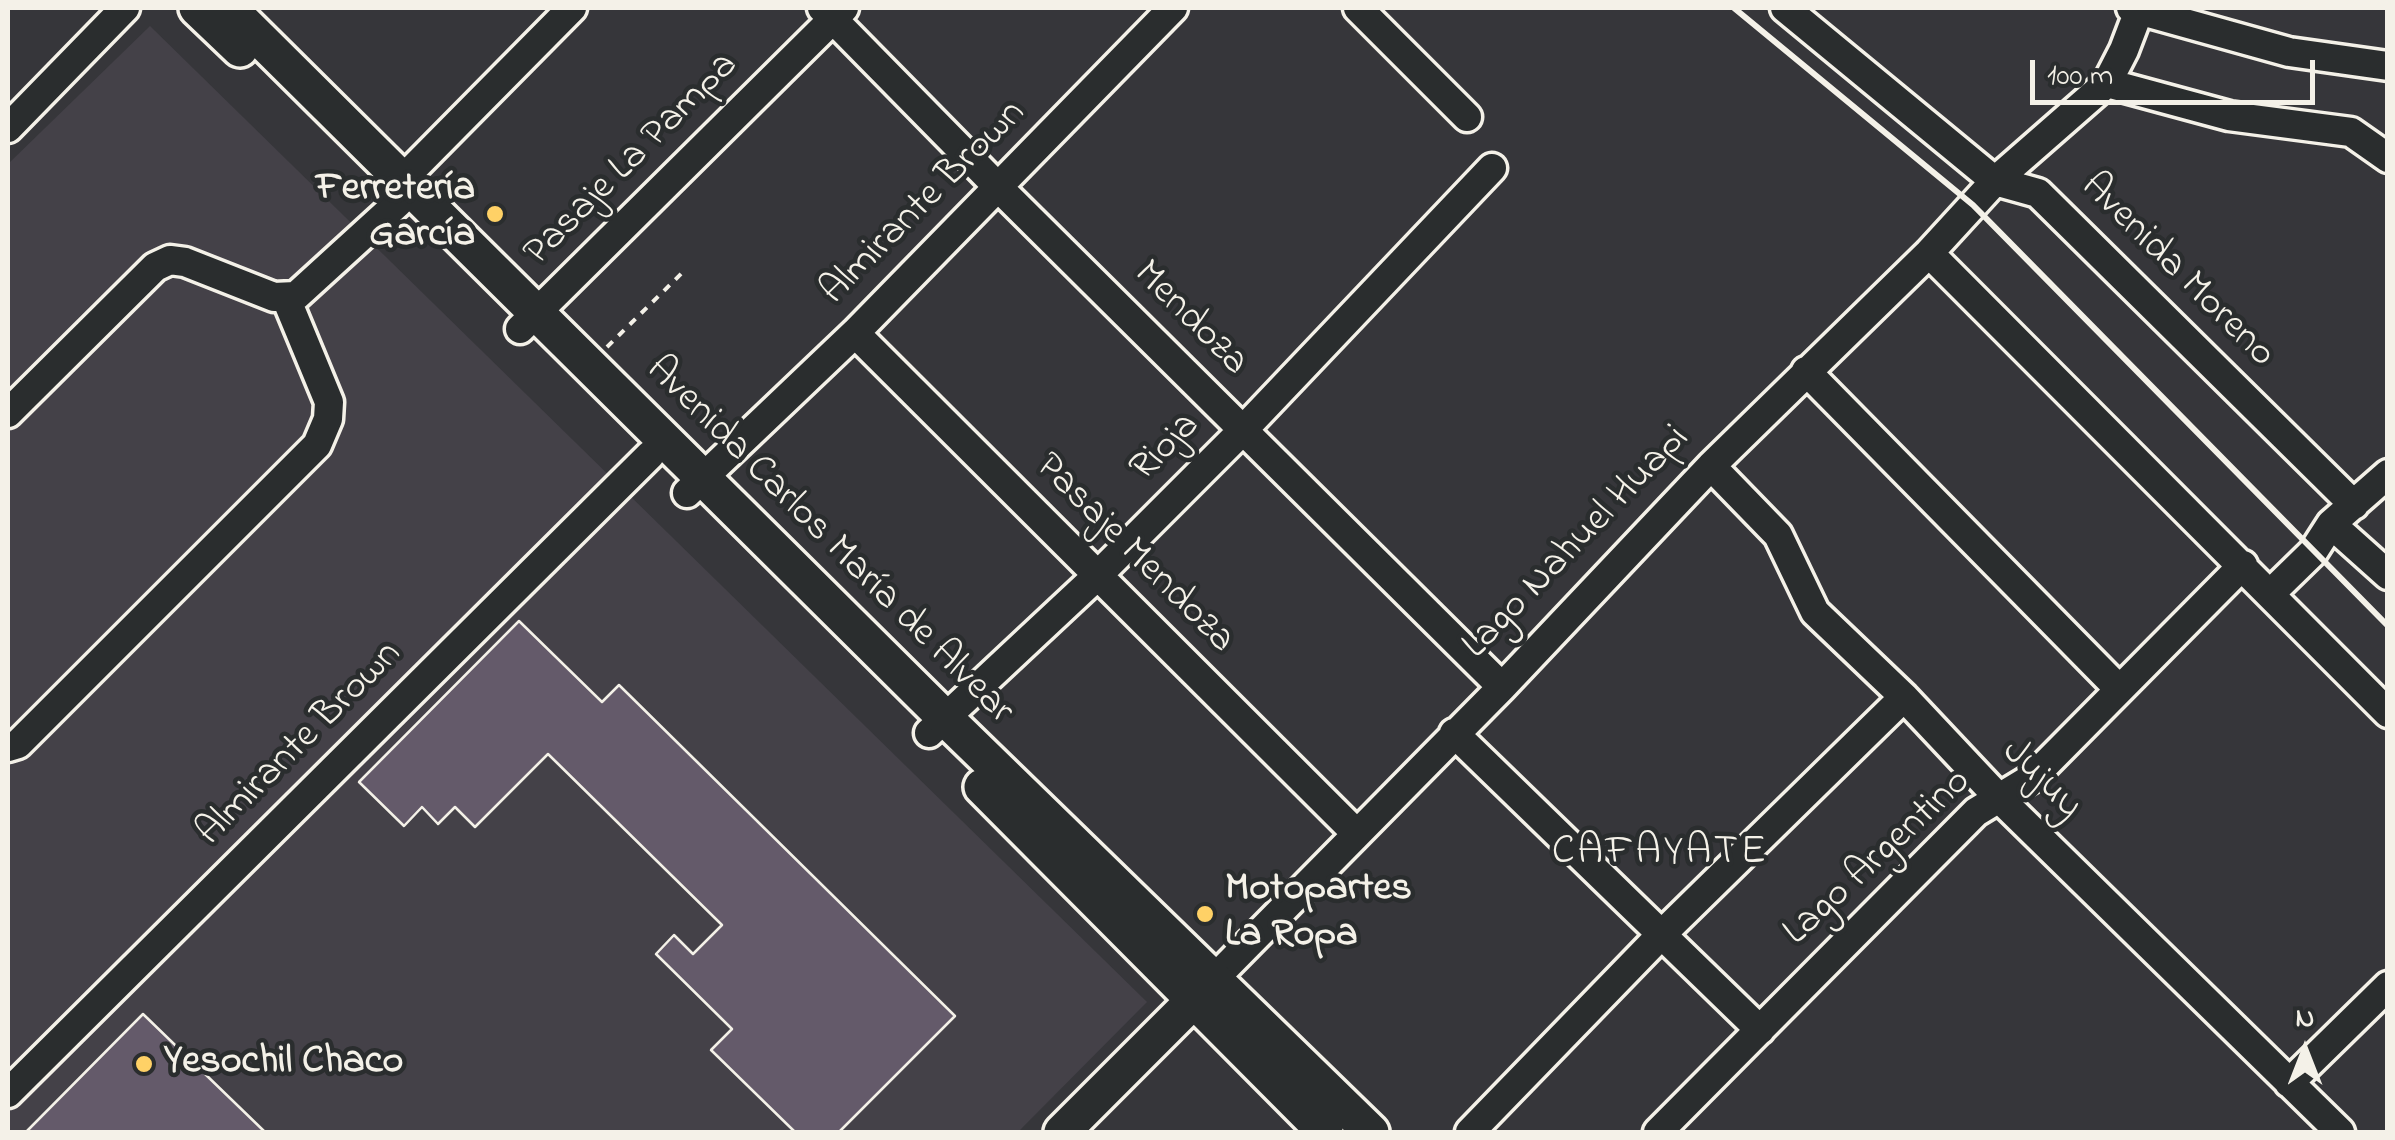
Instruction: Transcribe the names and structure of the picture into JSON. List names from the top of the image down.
{
  "streets": {
    "main road": ["Avenida Carlos María de Alvear", "Lago Nahuel Huapi"],
    "street": [
      "Pasaje La Pampa",
      "Almirante Brown",
      "Avenida Moreno",
      "Mendoza",
      "Rioja",
      "Pasaje Mendoza",
      "Jujuy",
      "Lago Argentino"
    ]
  },
  "crossings": [
    ["Pasaje La Pampa", "Mendoza"],
    ["Pasaje La Pampa", "Avenida Carlos María de Alvear"],
    ["Almirante Brown", "Mendoza"],
    ["Almirante Brown", "Avenida Carlos María de Alvear"],
    ["Almirante Brown", "Pasaje Mendoza"],
    ["Avenida Moreno", "Lago Nahuel Huapi"],
    ["Mendoza", "Rioja"],
    ["Mendoza", "Lago Nahuel Huapi"],
    ["Rioja", "Avenida Carlos María de Alvear"],
    ["Rioja", "Pasaje Mendoza"],
    ["Avenida Carlos María de Alvear", "Lago Nahuel Huapi"],
    ["Lago Nahuel Huapi", "Pasaje Mendoza"],
    ["Lago Nahuel Huapi", "Jujuy"],
    ["Jujuy", "Lago Argentino"]
  ],
  "districts": ["CAFAYATE"],
  "places": ["Ferretería García", "Motopartes La Ropa", "Yesochil Chaco"],
  "scale_bar": "100 m",
  "north": "top"
}
